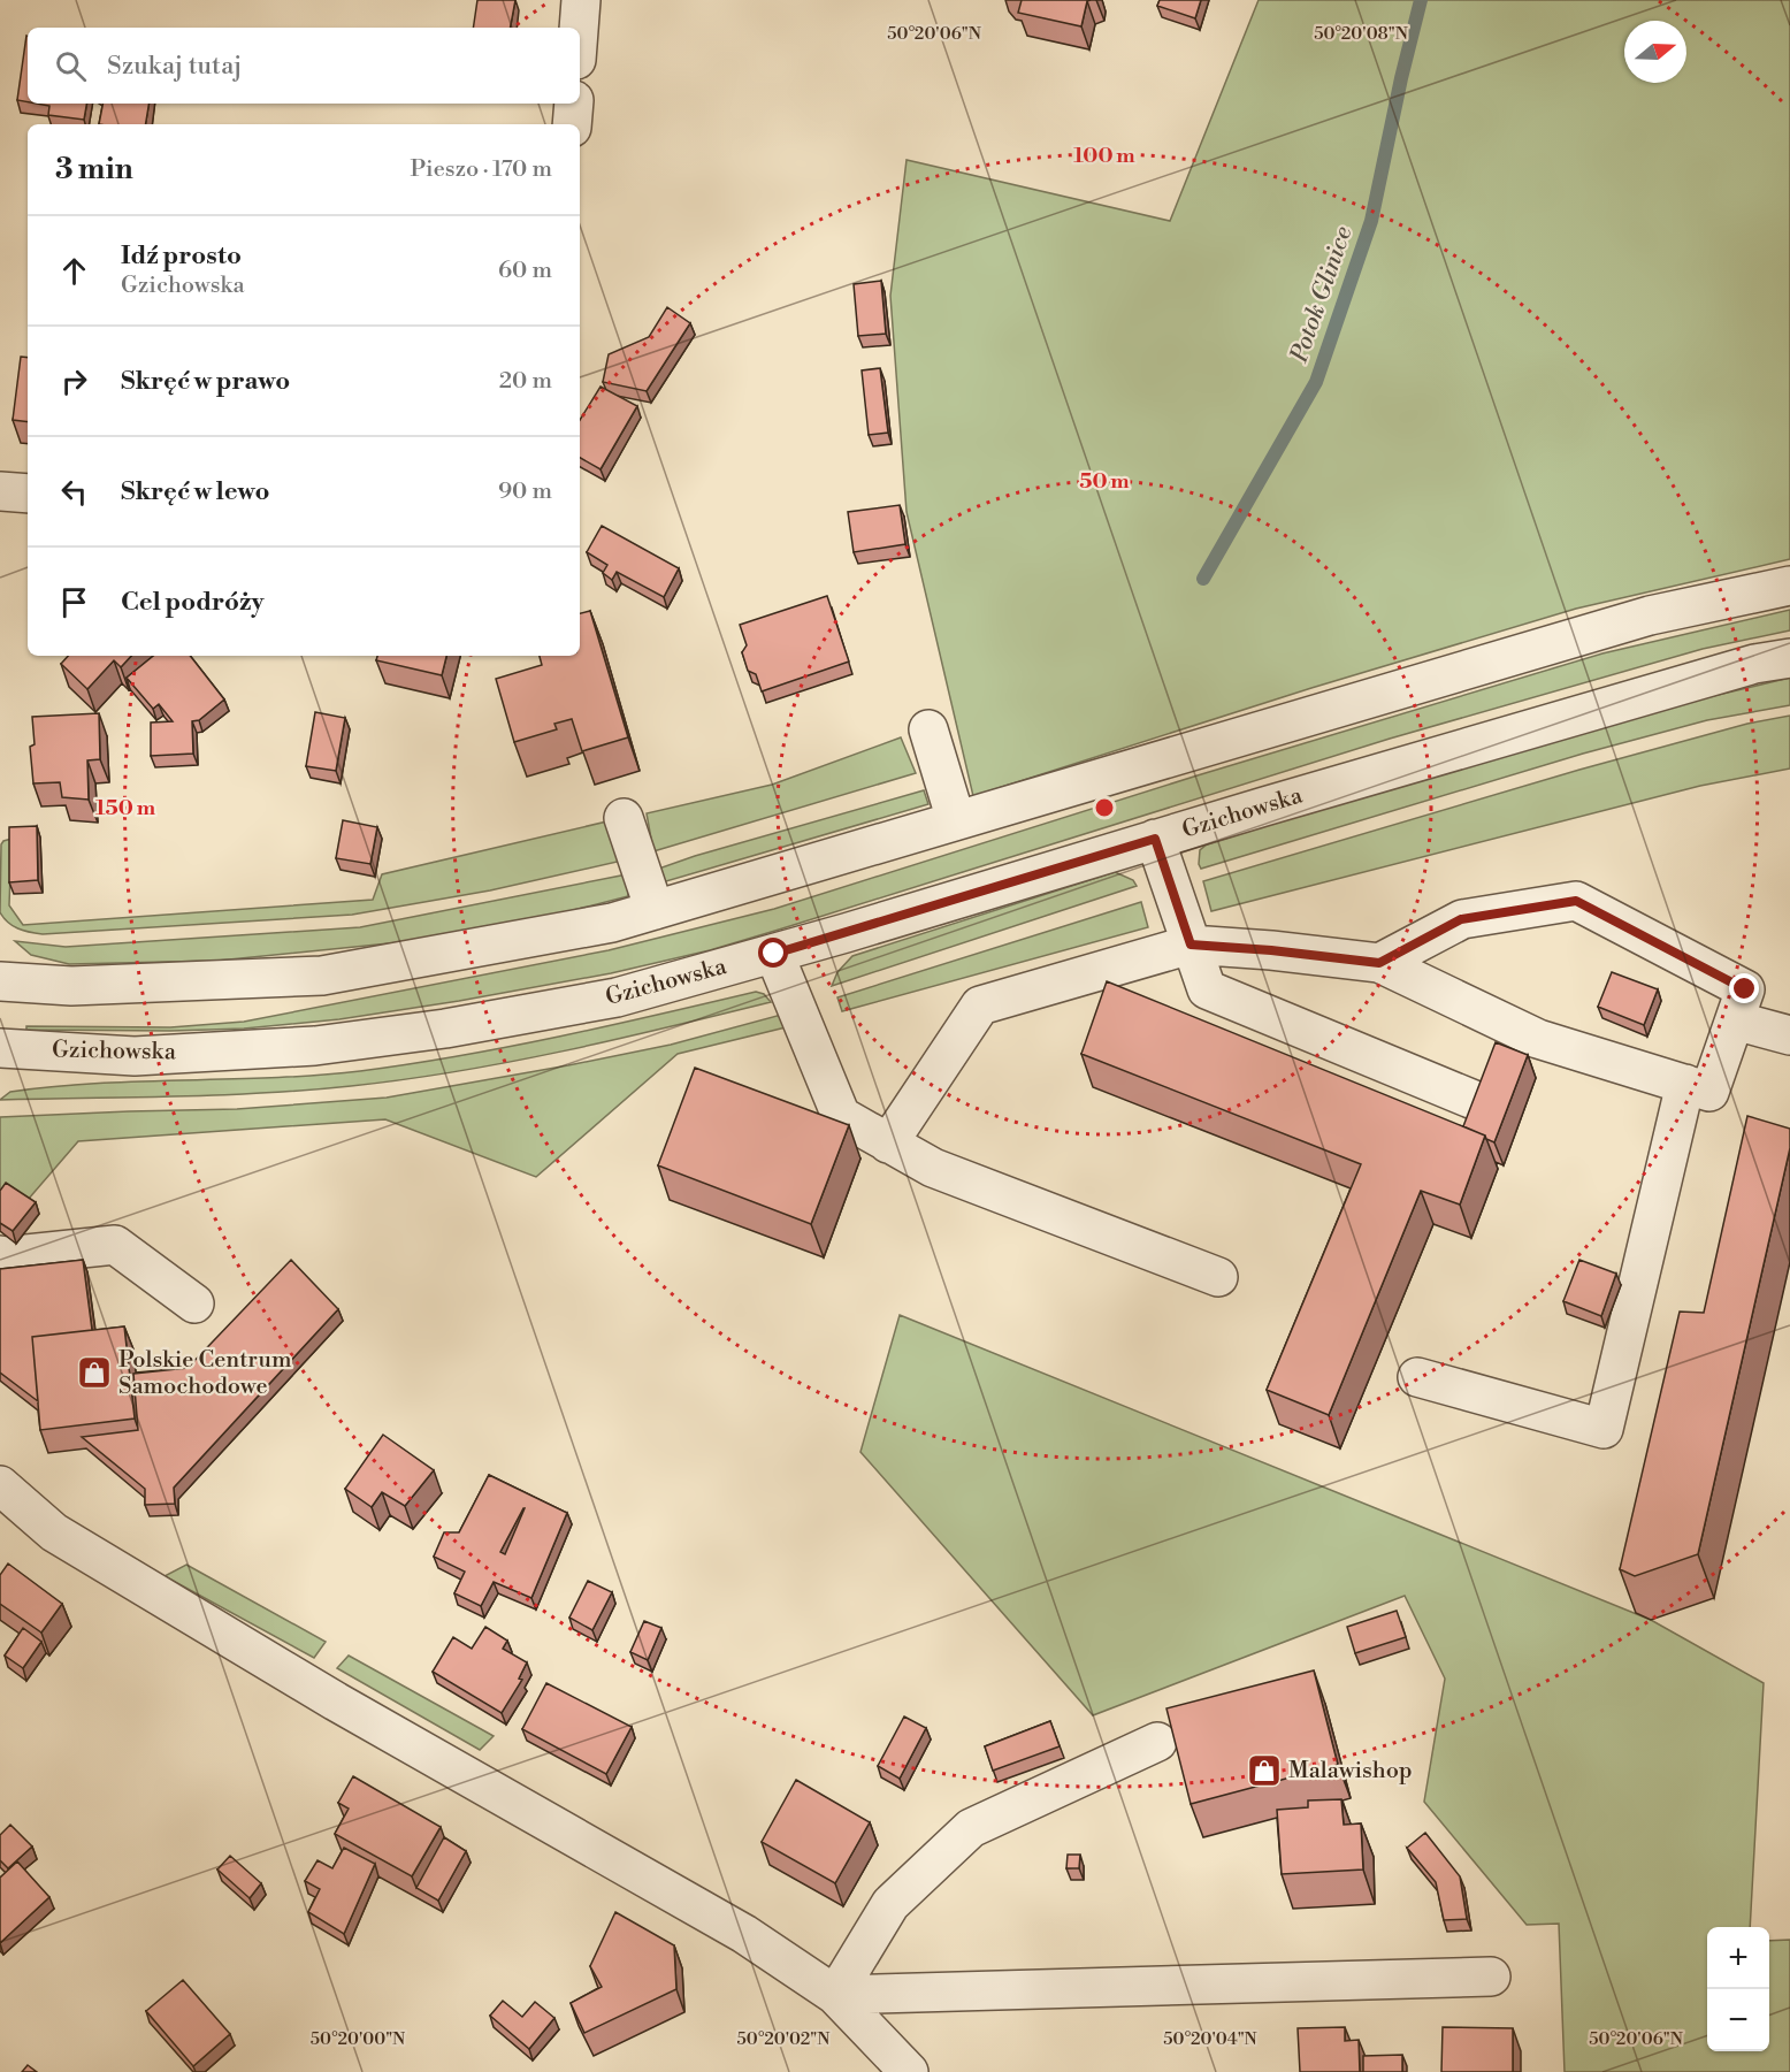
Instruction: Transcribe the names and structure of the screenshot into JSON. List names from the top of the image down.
{
  "streets": {
    "street": ["Gzichowska"]
  },
  "water": ["Potok Glinice"],
  "places": {
    "shop": ["Polskie Centrum Samochodowe", "Malawishop"]
  },
  "north": "right",
  "page": {
    "search": "Szukaj tutaj",
    "heading": ["3 min", "Pieszo · 170 m"],
    "list": [
      ["Idź prosto", "Gzichowska", "60 m"],
      ["Skręć w prawo", "20 m"],
      ["Skręć w lewo", "90 m"],
      "Cel podróży"
    ],
    "map_buttons": ["+", "−"]
  },
  "coordinates": [
    "50°20'06\"N",
    "50°20'08\"N",
    "50°20'00\"N",
    "50°20'02\"N",
    "50°20'04\"N"
  ],
  "rings": ["100 m", "50 m", "150 m"]
}
